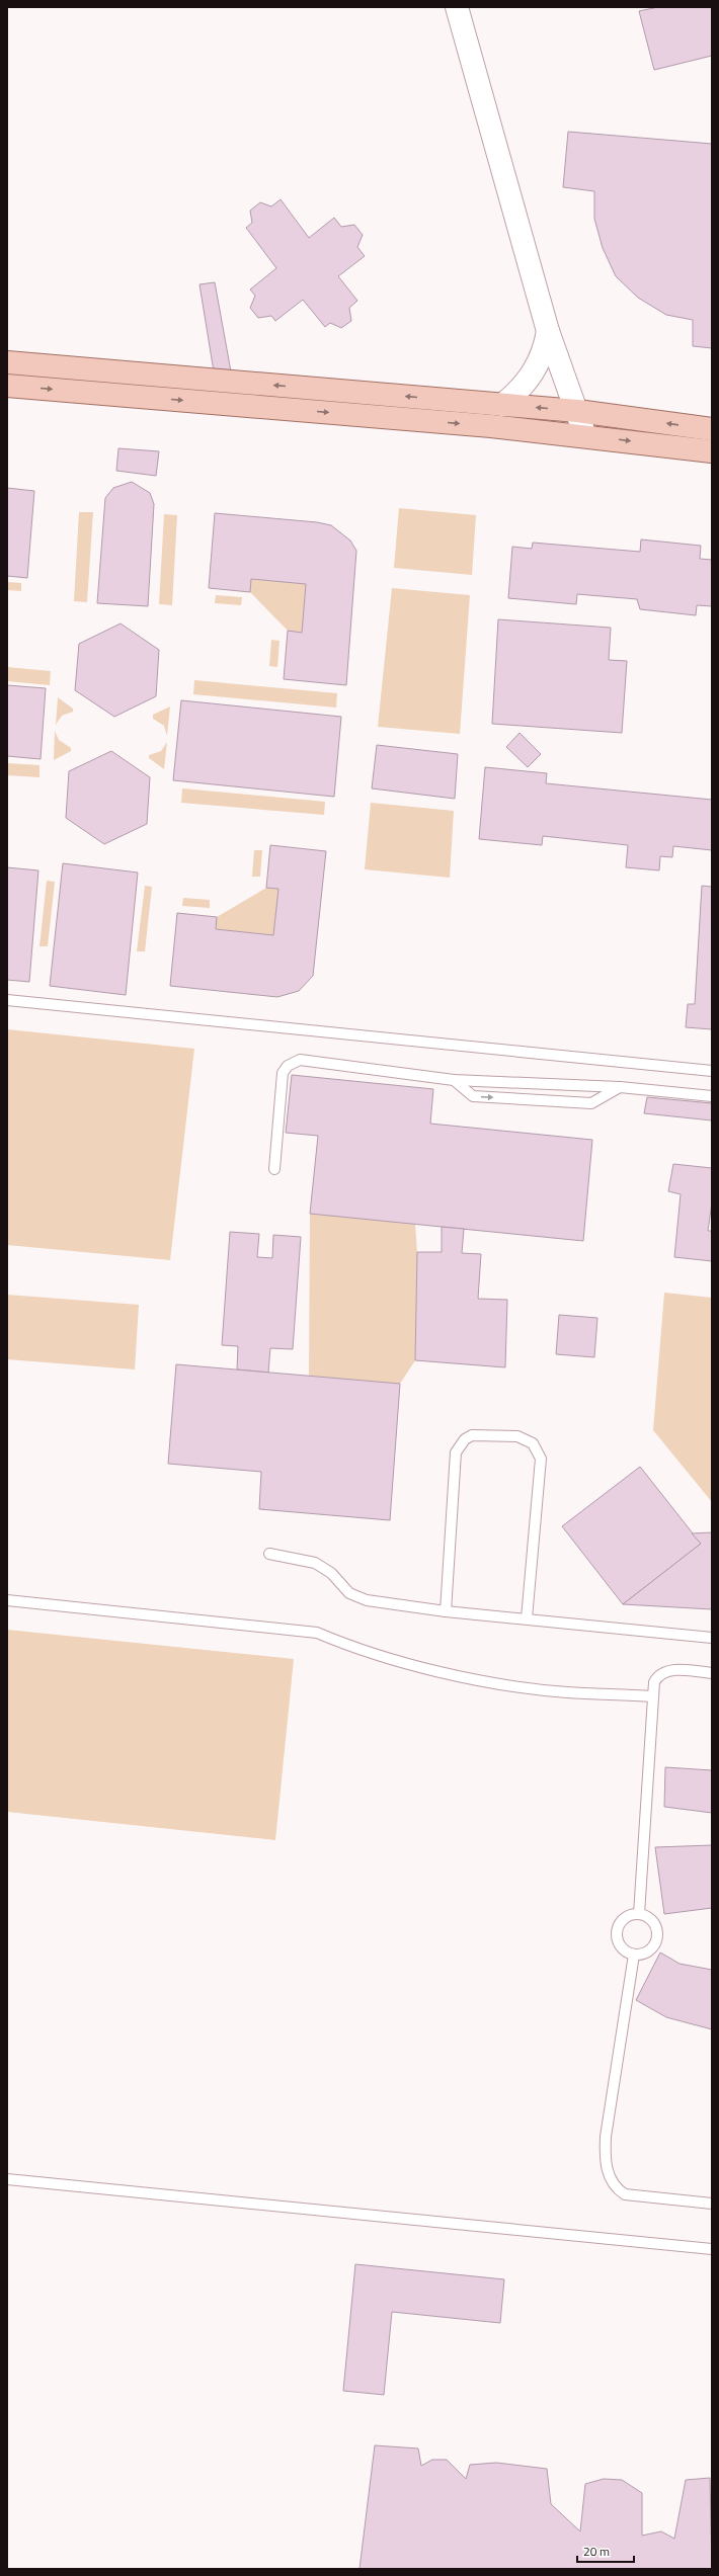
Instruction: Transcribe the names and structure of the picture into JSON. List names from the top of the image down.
{
  "scale_bar": "20 m"
}
